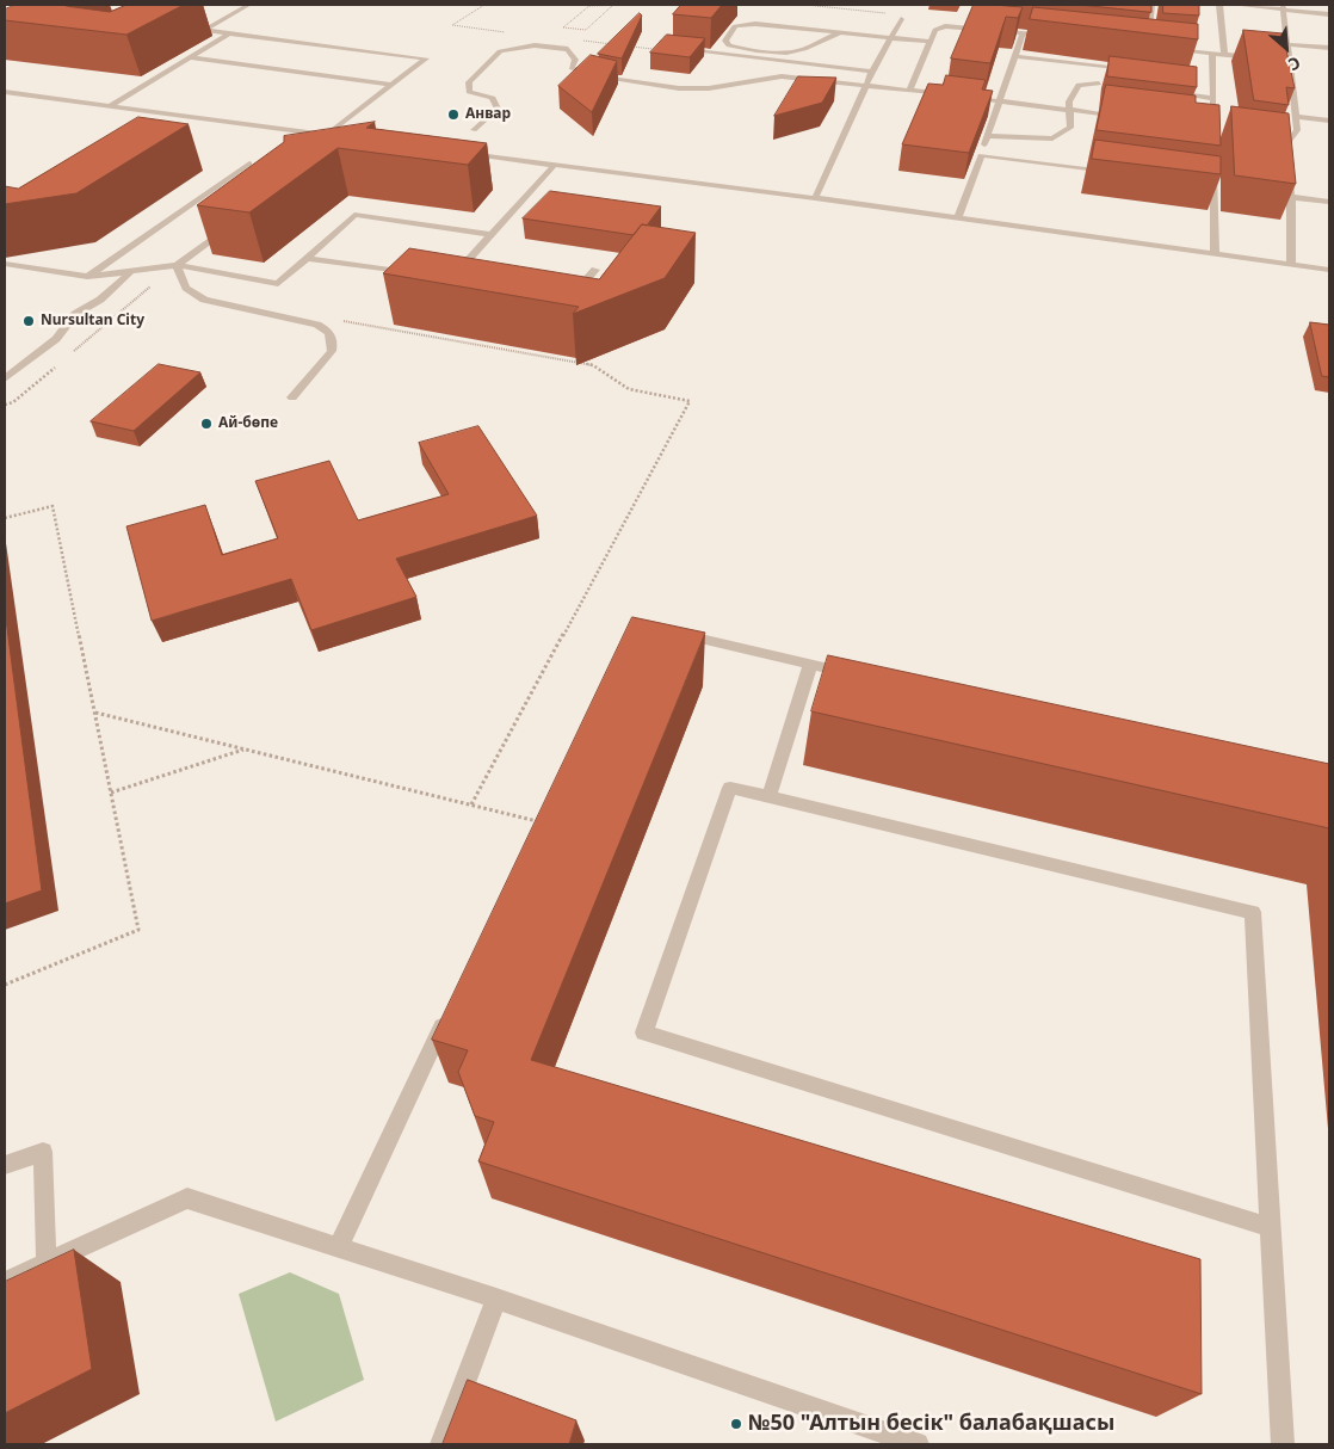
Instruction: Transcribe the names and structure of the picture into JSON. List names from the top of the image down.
{
  "places": [
    "Анвар",
    "Nursultan City",
    "Ай-бөпе",
    "№50 \"Алтын бесік\" балабақшасы"
  ],
  "north": "bottom right"
}
